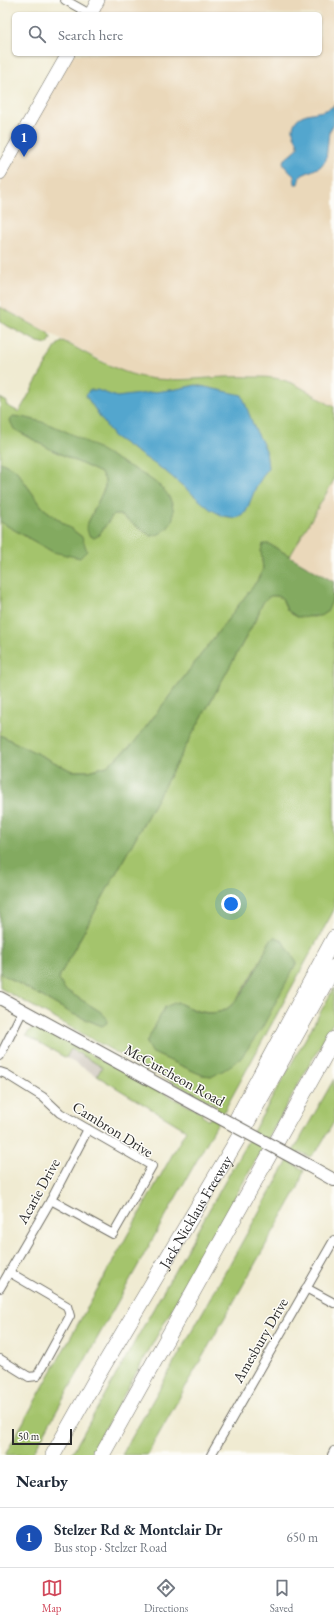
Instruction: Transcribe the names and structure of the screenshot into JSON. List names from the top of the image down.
{
  "streets": {
    "highway": ["Jack Nicklaus Freeway"],
    "main road": ["McCutcheon Road"],
    "street": ["Cambron Drive", "Acarie Drive", "Amesbury Drive"]
  },
  "crossings": [
    ["Cambron Drive", "Acarie Drive"]
  ],
  "scale_bar": "50 m",
  "page": {
    "search": "Search here",
    "pins": "1",
    "scale": "50 m",
    "heading": "Nearby",
    "list": [
      {
        "mark": "1",
        "name": "Stelzer Rd & Montclair Dr",
        "note": "Bus stop · Stelzer Road",
        "value": "650 m"
      }
    ],
    "nav": ["Map", "Directions", "Saved"]
  }
}
